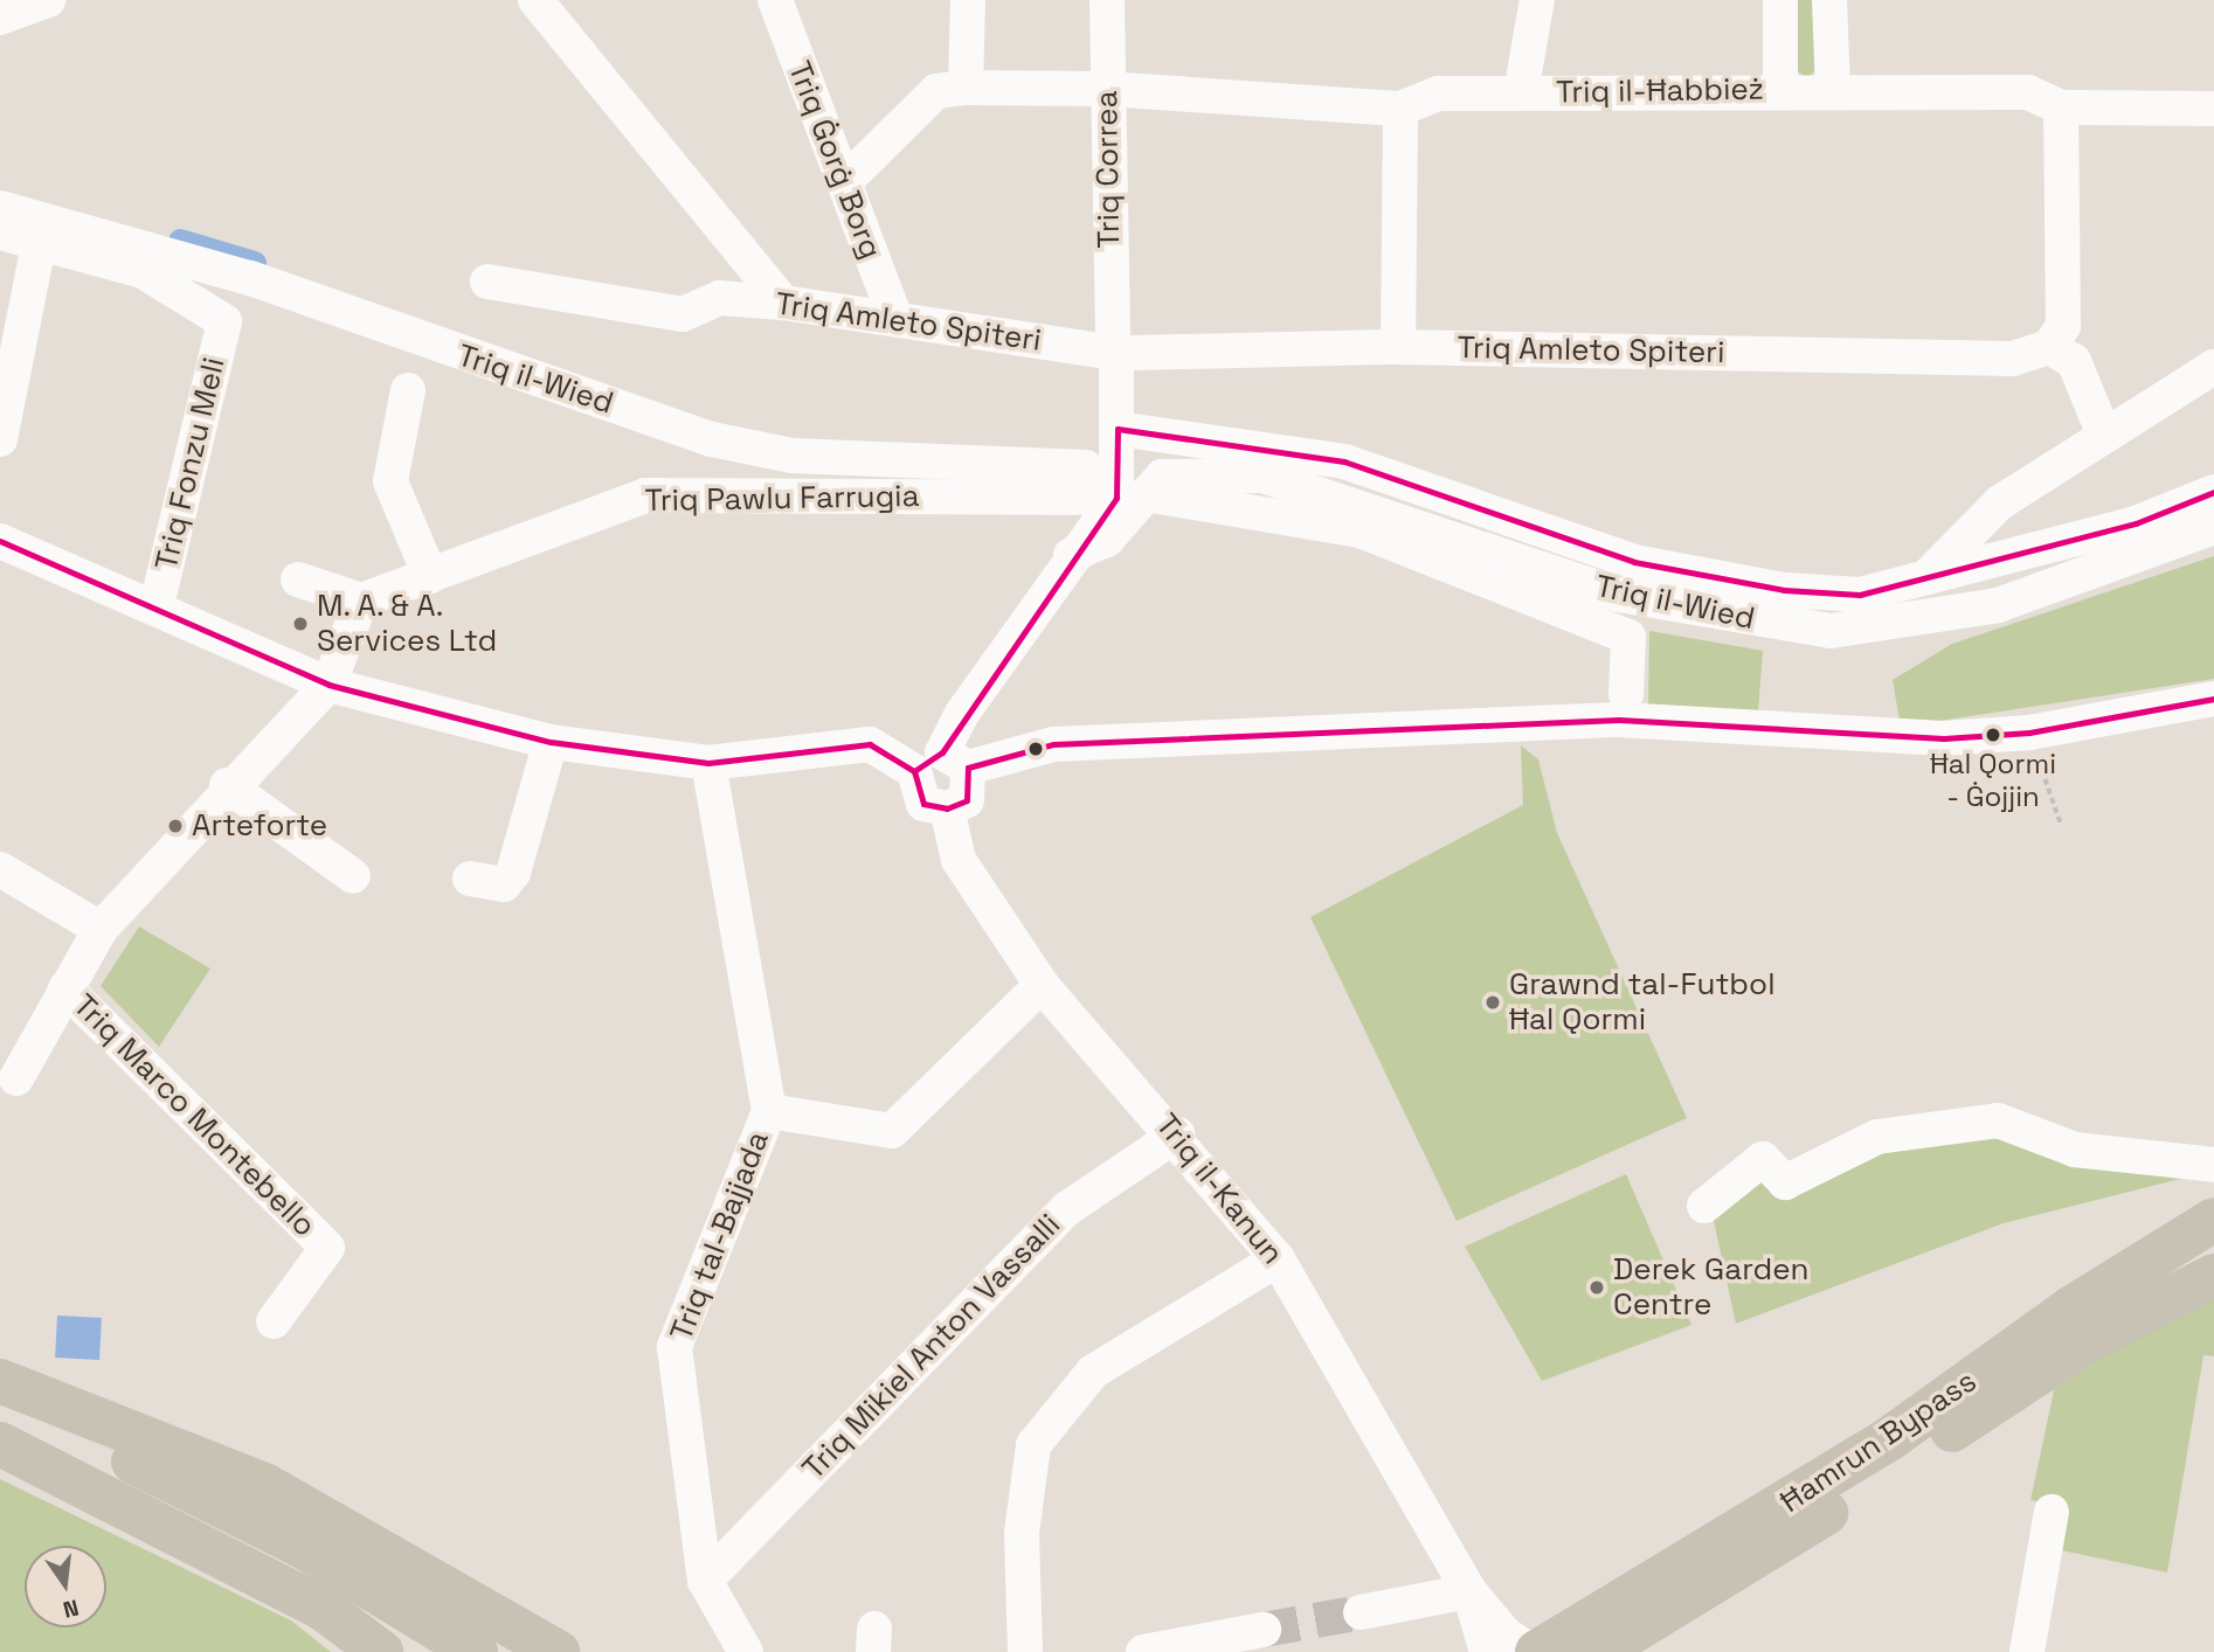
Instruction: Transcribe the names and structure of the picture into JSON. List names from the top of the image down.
{
  "streets": {
    "highway": ["Ħamrun Bypass"],
    "street": [
      "Triq il-Ħabbież",
      "Triq Ġorġ Borg",
      "Triq Correa",
      "Triq Amleto Spiteri",
      "Triq il-Wied",
      "Triq Fonzu Meli",
      "Triq Pawlu Farrugia",
      "Triq Marco Montebello",
      "Triq il-Kanun",
      "Triq tal-Bajjada",
      "Triq Mikiel Anton Vassalli"
    ]
  },
  "crossings": [
    ["Triq il-Ħabbież", "Triq Ġorġ Borg"],
    ["Triq il-Ħabbież", "Triq Correa"],
    ["Triq Ġorġ Borg", "Triq Amleto Spiteri"],
    ["Triq Correa", "Triq Amleto Spiteri"],
    ["Triq Correa", "Triq il-Wied"],
    ["Triq Correa", "Triq Pawlu Farrugia"],
    ["Triq il-Wied", "Triq Pawlu Farrugia"],
    ["Triq il-Kanun", "Triq Mikiel Anton Vassalli"],
    ["Triq il-Kanun", "Ħamrun Bypass"],
    ["Triq tal-Bajjada", "Triq Mikiel Anton Vassalli"]
  ],
  "places": [
    "M. A. & A. Services Ltd",
    "Ħal Qormi - Ġojjin",
    "Arteforte",
    "Grawnd tal-Futbol Ħal Qormi",
    "Derek Garden Centre"
  ],
  "north": "bottom"
}
